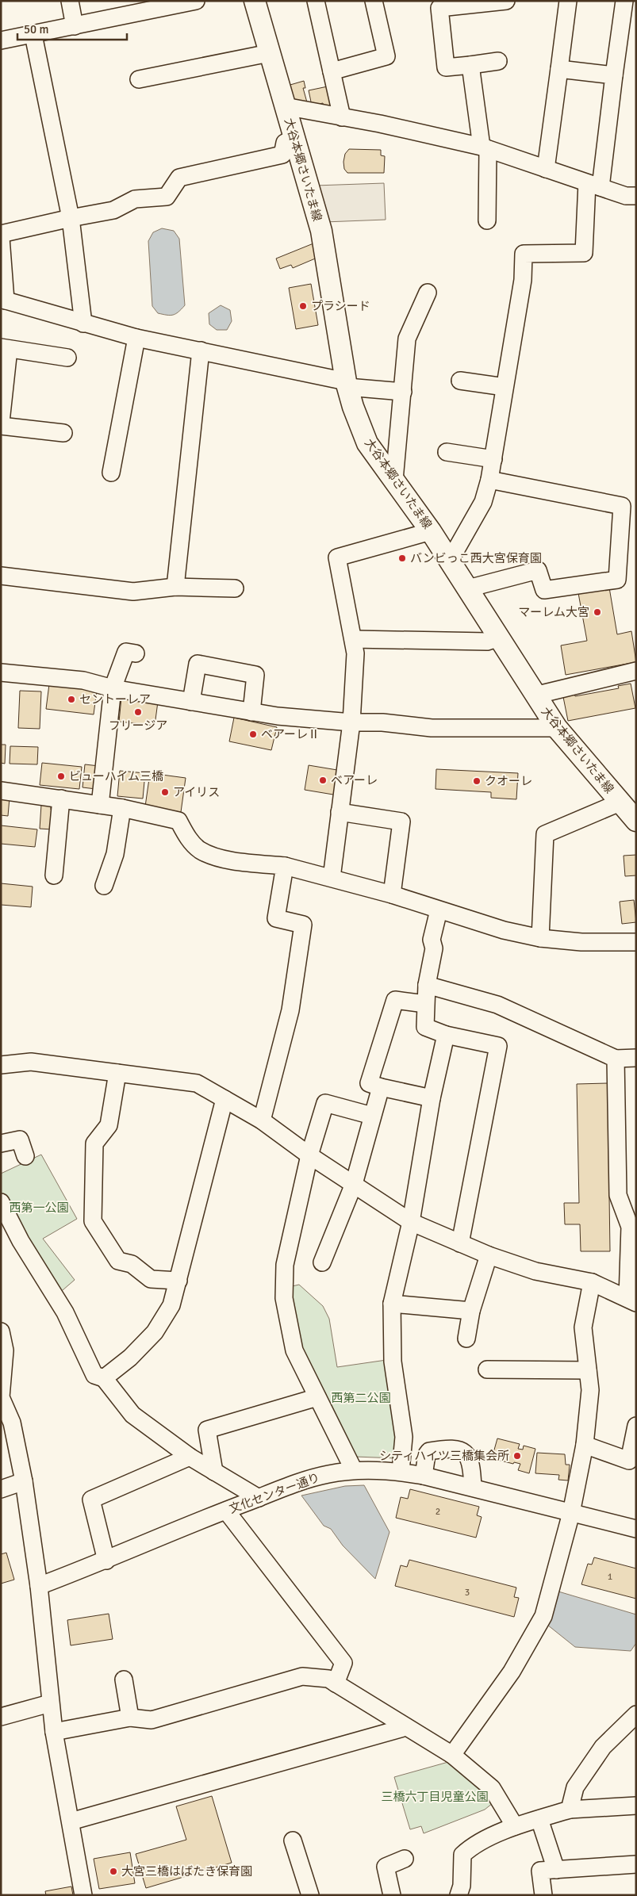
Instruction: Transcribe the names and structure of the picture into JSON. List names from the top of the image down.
{
  "streets": {
    "main road": ["大谷本郷さいたま線"],
    "street": ["文化センター通り"]
  },
  "parks": ["西第一公園", "西第二公園", "三橋六丁目児童公園"],
  "places": [
    "プラシード",
    "バンビっこ西大宮保育園",
    "マーレム大宮",
    "セントーレア",
    "フリージア",
    "ベアーレⅡ",
    "ビューハイム三橋",
    "ベアーレ",
    "クオーレ",
    "アイリス",
    "シティハイツ三橋集会所",
    "大宮三橋はばたき保育園"
  ],
  "house_numbers": ["2", "1", "3"],
  "scale_bar": "50 m"
}
